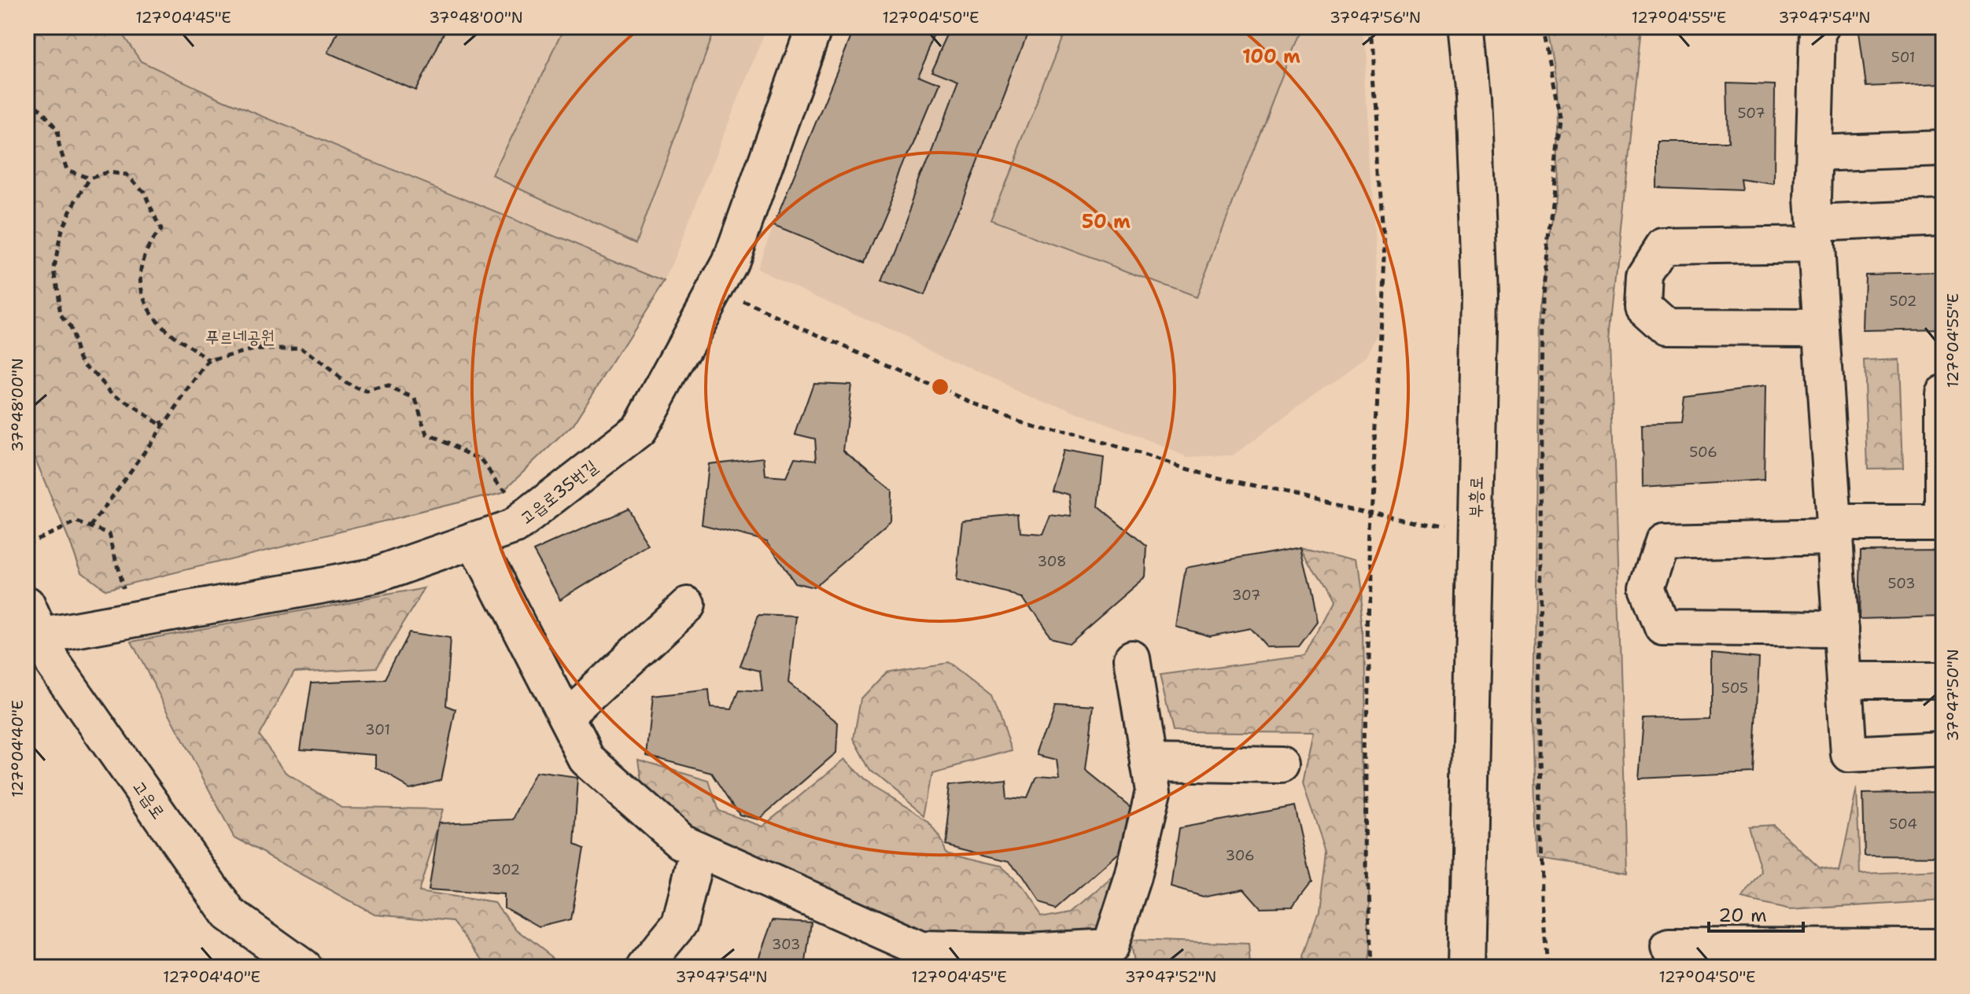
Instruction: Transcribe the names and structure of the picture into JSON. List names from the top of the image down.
{
  "streets": {
    "street": ["고읍로35번길", "부흥로", "고읍로"]
  },
  "crossings": [
    ["고읍로35번길", "고읍로"]
  ],
  "parks": ["푸르네공원"],
  "house_numbers": [
    "501",
    "507",
    "502",
    "506",
    "308",
    "503",
    "307",
    "505",
    "301",
    "504",
    "306",
    "302",
    "303"
  ],
  "scale_bar": "20 m",
  "coordinates": [
    "127°04'45\"E",
    "37°48'00\"N",
    "127°04'50\"E",
    "37°47'56\"N",
    "127°04'55\"E",
    "37°47'54\"N",
    "37°47'50\"N",
    "127°04'40\"E",
    "37°47'52\"N"
  ],
  "rings": ["100 m", "50 m"]
}
